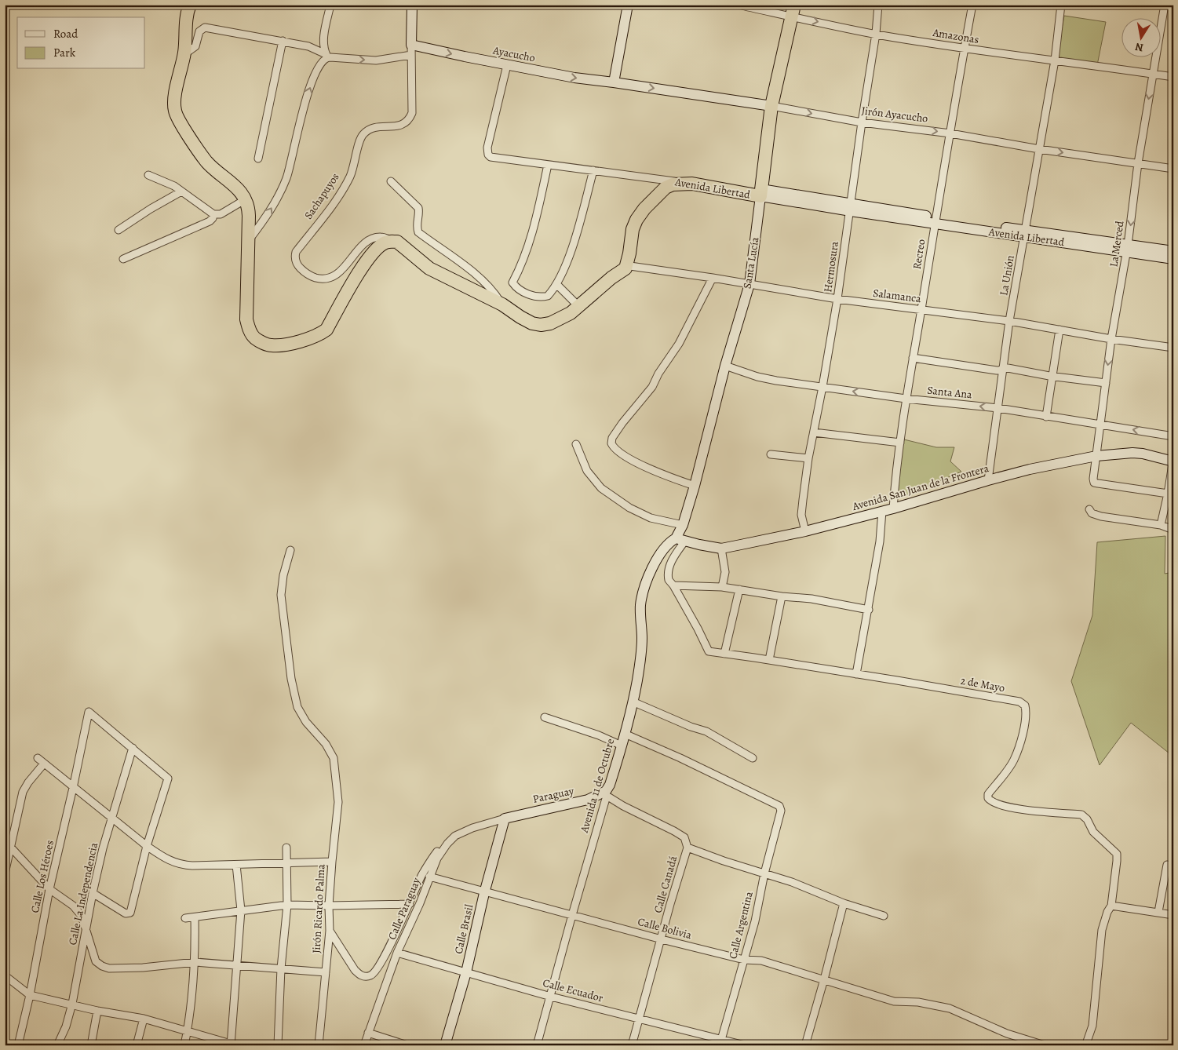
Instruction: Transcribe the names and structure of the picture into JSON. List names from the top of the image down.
{
  "streets": {
    "highway": ["Avenida Libertad", "Santa Lucía"],
    "street": [
      "Amazonas",
      "Ayacucho",
      "Jirón Ayacucho",
      "Sachapuyos",
      "La Merced",
      "Recreo",
      "Hermosura",
      "La Unión",
      "Salamanca",
      "Santa Ana",
      "Avenida San Juan de la Frontera",
      "2 de Mayo",
      "Avenida 11 de Octubre",
      "Paraguay",
      "Calle Los Héroes",
      "Calle Canadá",
      "Calle La Independencia",
      "Jirón Ricardo Palma",
      "Calle Paraguay",
      "Calle Argentina",
      "Calle Bolivia",
      "Calle Brasil",
      "Calle Ecuador"
    ]
  },
  "crossings": [
    ["Amazonas", "La Merced"],
    ["Amazonas", "Recreo"],
    ["Amazonas", "Santa Lucía"],
    ["Amazonas", "Hermosura"],
    ["Amazonas", "La Unión"],
    ["Ayacucho", "Jirón Ayacucho"],
    ["Ayacucho", "Sachapuyos"],
    ["Jirón Ayacucho", "La Merced"],
    ["Jirón Ayacucho", "Recreo"],
    ["Jirón Ayacucho", "Santa Lucía"],
    ["Jirón Ayacucho", "Hermosura"],
    ["Jirón Ayacucho", "La Unión"],
    ["Avenida Libertad", "La Merced"],
    ["Avenida Libertad", "Recreo"],
    ["Avenida Libertad", "Santa Lucía"],
    ["Avenida Libertad", "Hermosura"],
    ["Avenida Libertad", "La Unión"],
    ["La Merced", "Salamanca"],
    ["La Merced", "Santa Ana"],
    ["La Merced", "Avenida San Juan de la Frontera"],
    ["Recreo", "Salamanca"],
    ["Recreo", "Santa Ana"],
    ["Recreo", "Avenida San Juan de la Frontera"],
    ["Santa Lucía", "Salamanca"],
    ["Santa Lucía", "Santa Ana"],
    ["Santa Lucía", "Avenida San Juan de la Frontera"],
    ["Santa Lucía", "Avenida 11 de Octubre"],
    ["Hermosura", "Salamanca"],
    ["Hermosura", "Santa Ana"],
    ["Hermosura", "Avenida San Juan de la Frontera"],
    ["La Unión", "Salamanca"],
    ["La Unión", "Santa Ana"],
    ["La Unión", "Avenida San Juan de la Frontera"],
    ["Avenida San Juan de la Frontera", "Avenida 11 de Octubre"],
    ["Avenida 11 de Octubre", "Paraguay"],
    ["Avenida 11 de Octubre", "Calle Canadá"],
    ["Avenida 11 de Octubre", "Calle Argentina"],
    ["Avenida 11 de Octubre", "Calle Bolivia"],
    ["Avenida 11 de Octubre", "Calle Ecuador"],
    ["Paraguay", "Calle Canadá"],
    ["Paraguay", "Calle Paraguay"],
    ["Paraguay", "Calle Brasil"],
    ["Calle Los Héroes", "Calle La Independencia"],
    ["Calle Canadá", "Calle Bolivia"],
    ["Calle Canadá", "Calle Ecuador"],
    ["Calle Paraguay", "Calle Bolivia"],
    ["Calle Paraguay", "Calle Brasil"],
    ["Calle Paraguay", "Calle Ecuador"],
    ["Calle Argentina", "Calle Bolivia"],
    ["Calle Argentina", "Calle Ecuador"],
    ["Calle Bolivia", "Calle Brasil"],
    ["Calle Brasil", "Calle Ecuador"]
  ],
  "one_way": ["Ayacucho", "Jirón Ayacucho", "La Merced"],
  "legend": ["Road", "Park"],
  "north": "bottom"
}
